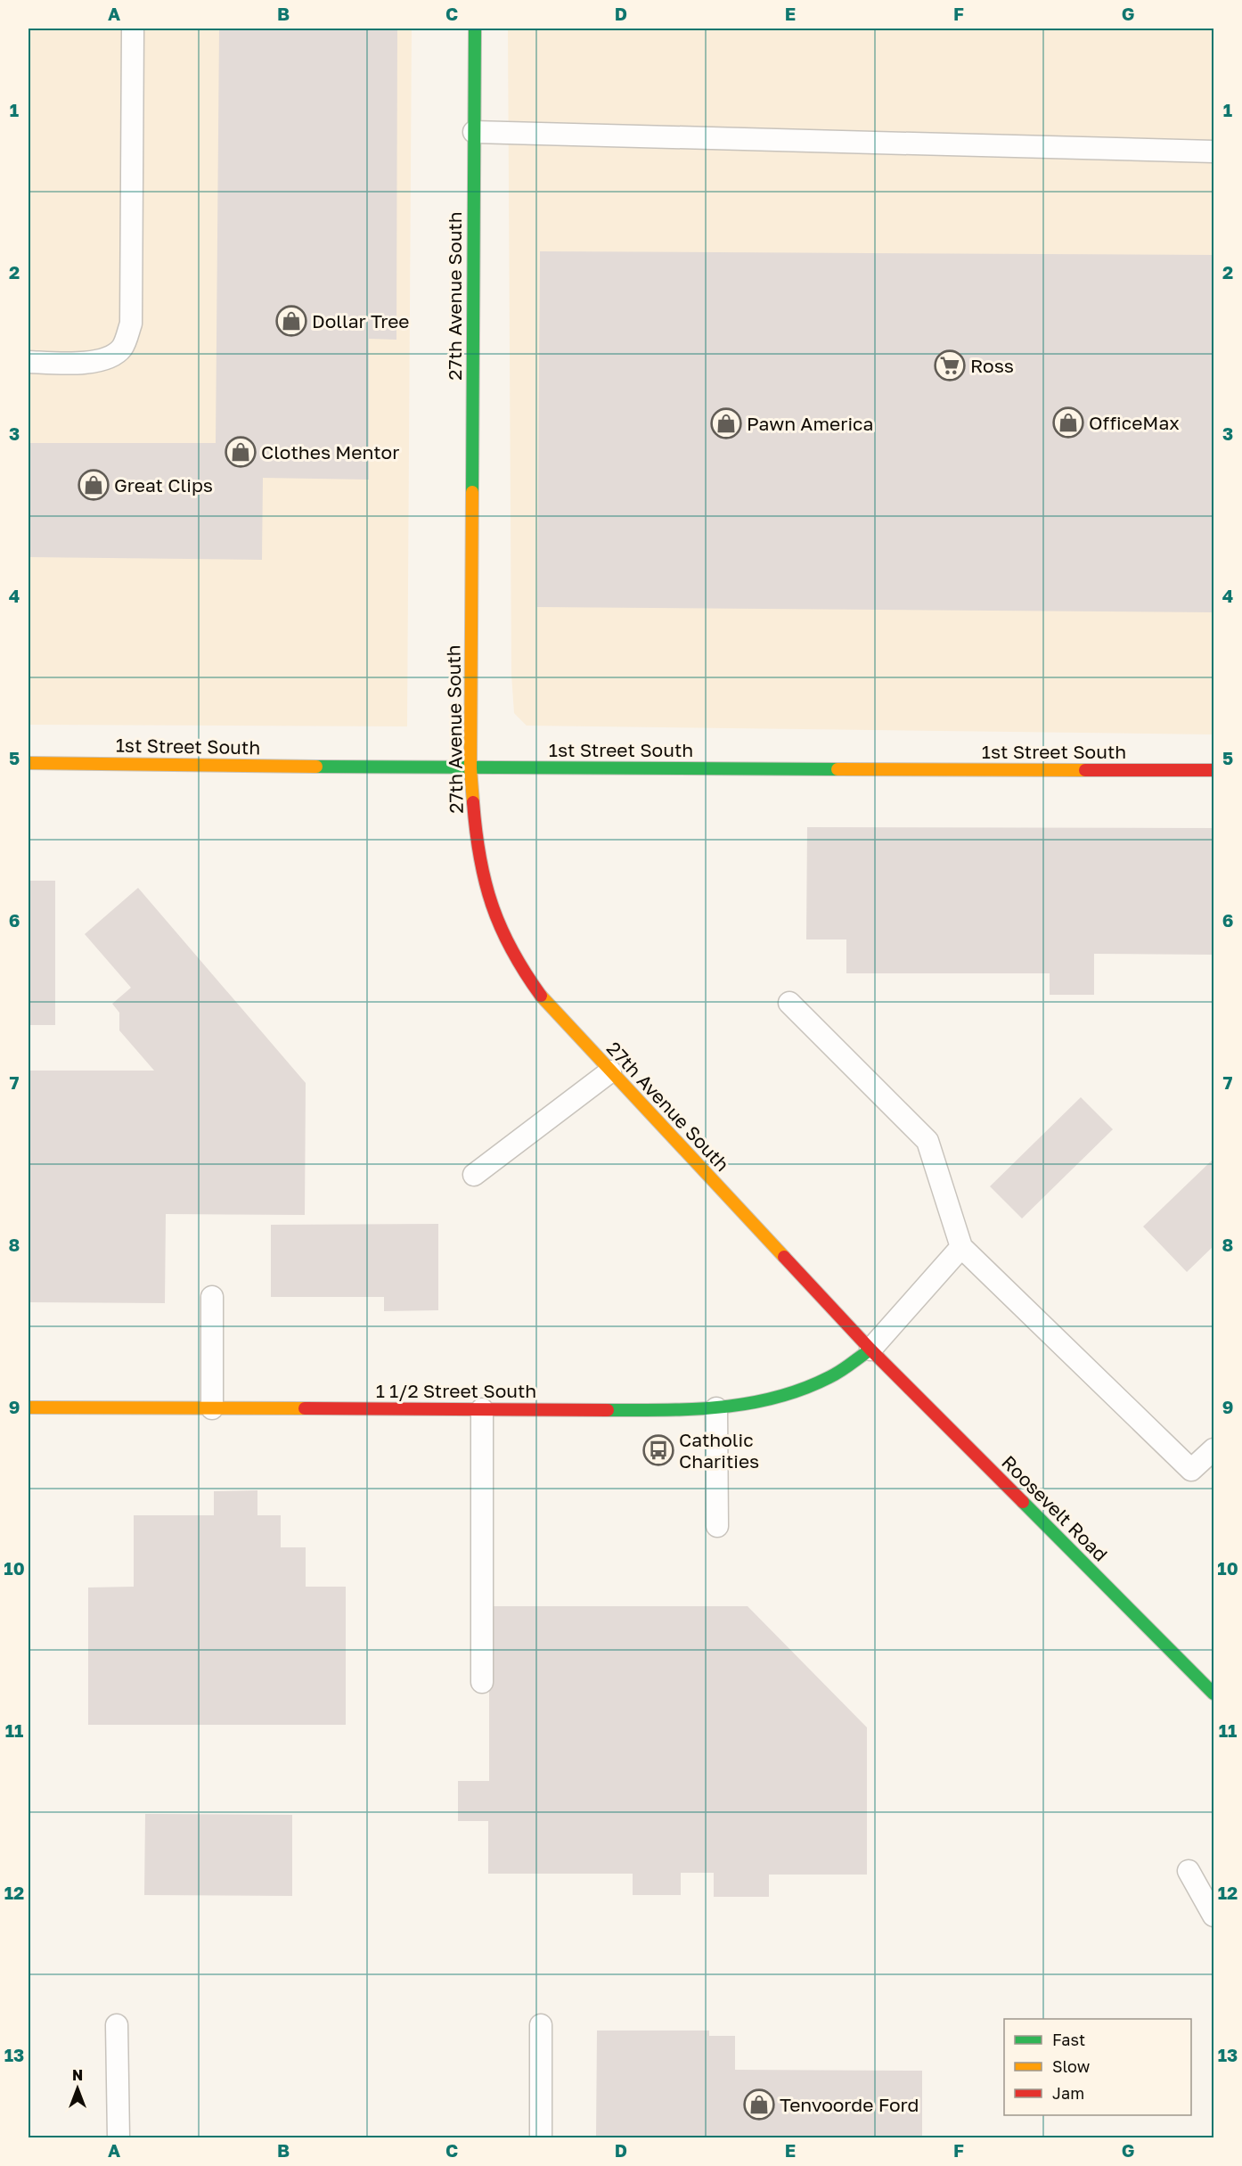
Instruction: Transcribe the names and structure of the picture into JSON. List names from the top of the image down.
{
  "streets": {
    "street": [
      "27th Avenue South",
      "1st Street South",
      "1 1/2 Street South",
      "Roosevelt Road"
    ]
  },
  "crossings": [
    ["27th Avenue South", "1st Street South"],
    ["27th Avenue South", "1 1/2 Street South"],
    ["27th Avenue South", "Roosevelt Road"],
    ["1 1/2 Street South", "Roosevelt Road"]
  ],
  "places": {
    "shop": [
      "Dollar Tree",
      "OfficeMax",
      "Pawn America",
      "Clothes Mentor",
      "Great Clips",
      "Tenvoorde Ford"
    ],
    "supermarket": ["Ross"],
    "bus stop": ["Catholic Charities"]
  },
  "legend": ["Fast", "Slow", "Jam"],
  "north": "top",
  "grid": {
    "columns": [
      "A",
      "B",
      "C",
      "D",
      "E",
      "F",
      "G"
    ],
    "rows": [
      "1",
      "2",
      "3",
      "4",
      "5",
      "6",
      "7",
      "8",
      "9",
      "10",
      "11",
      "12",
      "13"
    ]
  }
}
